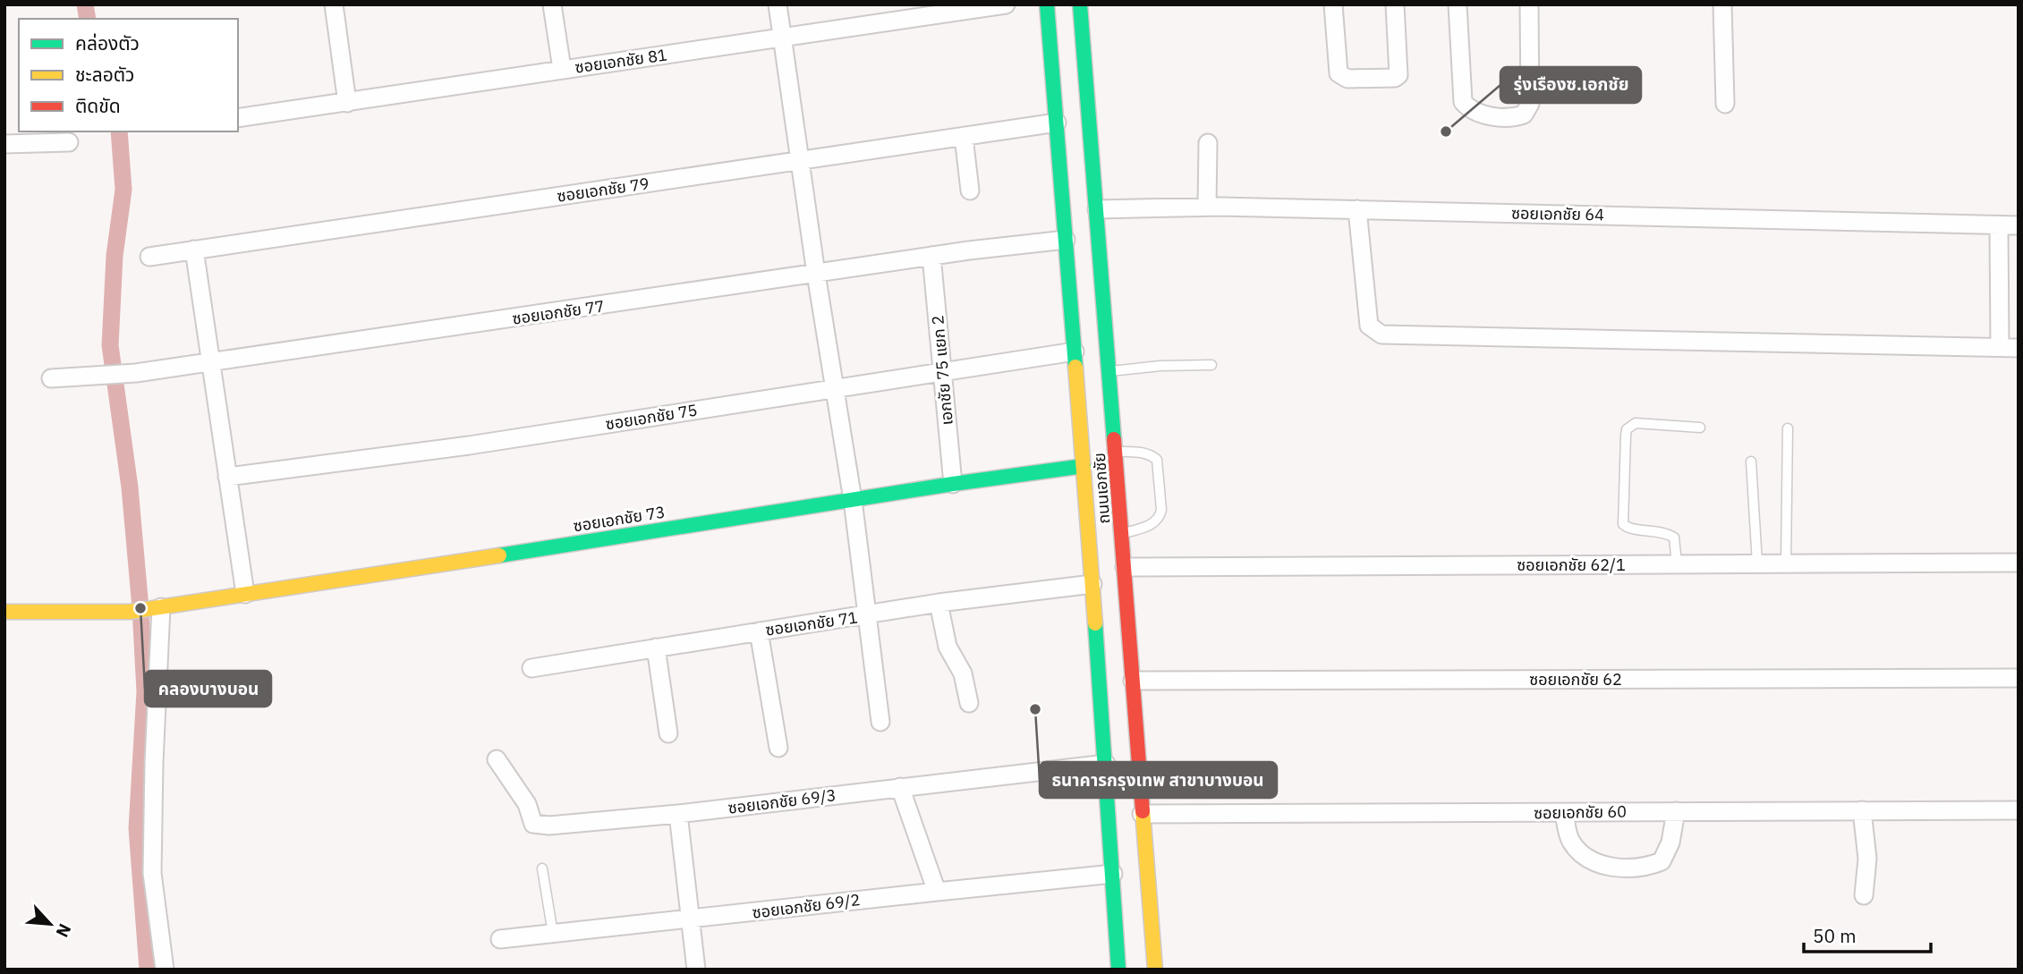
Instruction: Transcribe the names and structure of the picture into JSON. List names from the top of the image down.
{
  "streets": {
    "main road": ["ถนนเอกชัย", "ซอยเอกชัย 73"],
    "street": [
      "ซอยเอกชัย 81",
      "ซอยเอกชัย 79",
      "ซอยเอกชัย 64",
      "ซอยเอกชัย 77",
      "เอกชัย 75 แยก 2",
      "ซอยเอกชัย 75",
      "ซอยเอกชัย 62/1",
      "ซอยเอกชัย 71",
      "ซอยเอกชัย 62",
      "ซอยเอกชัย 69/3",
      "ซอยเอกชัย 60",
      "ซอยเอกชัย 69/2"
    ]
  },
  "crossings": [
    ["ซอยเอกชัย 79", "ถนนเอกชัย"],
    ["ซอยเอกชัย 64", "ถนนเอกชัย"],
    ["ซอยเอกชัย 77", "เอกชัย 75 แยก 2"],
    ["ซอยเอกชัย 77", "ถนนเอกชัย"],
    ["เอกชัย 75 แยก 2", "ซอยเอกชัย 75"],
    ["เอกชัย 75 แยก 2", "ซอยเอกชัย 73"],
    ["ซอยเอกชัย 75", "ถนนเอกชัย"],
    ["ถนนเอกชัย", "ซอยเอกชัย 73"],
    ["ถนนเอกชัย", "ซอยเอกชัย 62/1"],
    ["ถนนเอกชัย", "ซอยเอกชัย 71"],
    ["ถนนเอกชัย", "ซอยเอกชัย 62"],
    ["ถนนเอกชัย", "ซอยเอกชัย 69/3"],
    ["ถนนเอกชัย", "ซอยเอกชัย 60"],
    ["ถนนเอกชัย", "ซอยเอกชัย 69/2"]
  ],
  "places": ["รุ่งเรืองซ.เอกชัย", "คลองบางบอน", "ธนาคารกรุงเทพ สาขาบางบอน"],
  "legend": ["คล่องตัว", "ชะลอตัว", "ติดขัด"],
  "scale_bar": "50 m",
  "north": "bottom right"
}
